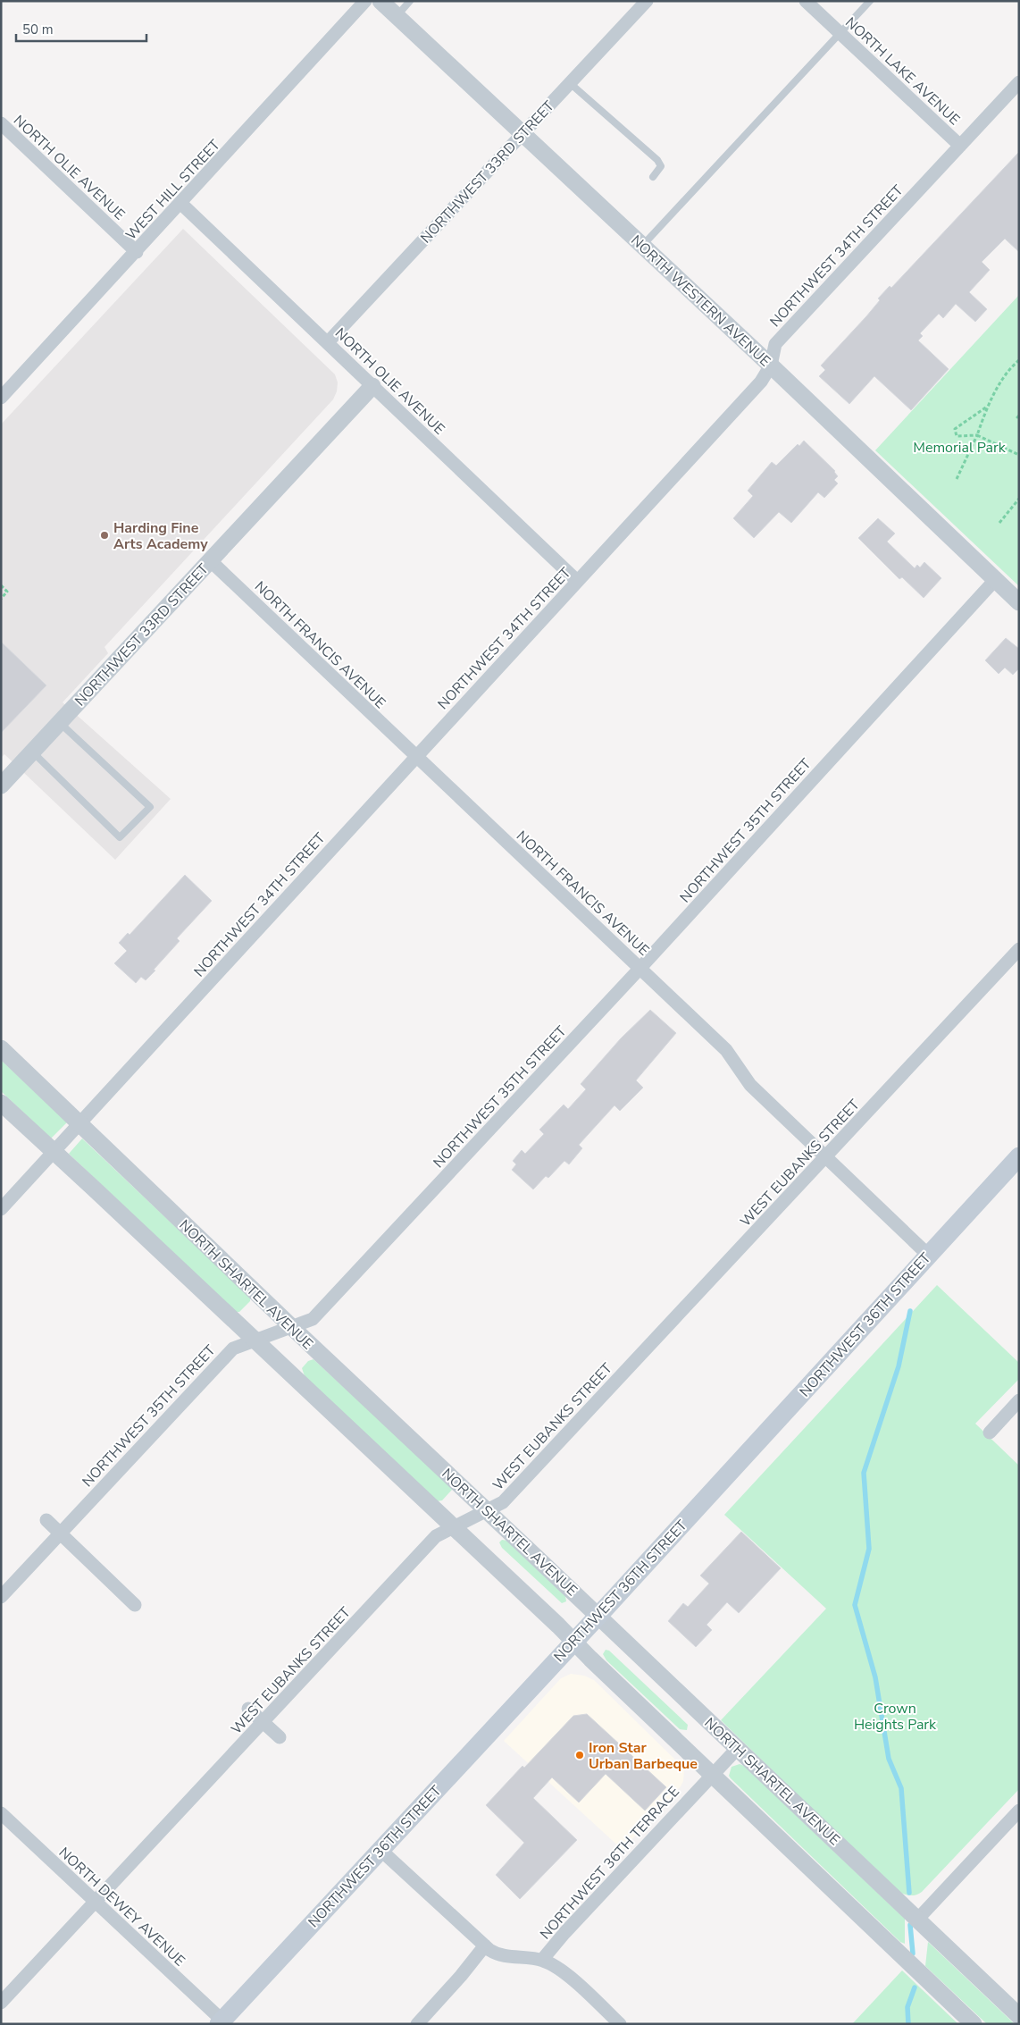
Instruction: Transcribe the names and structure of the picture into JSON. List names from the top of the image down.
{
  "streets": {
    "main road": ["NORTHWEST 36TH STREET"],
    "street": [
      "NORTH LAKE AVENUE",
      "NORTH OLIE AVENUE",
      "NORTHWEST 33RD STREET",
      "WEST HILL STREET",
      "NORTHWEST 34TH STREET",
      "NORTH WESTERN AVENUE",
      "NORTH FRANCIS AVENUE",
      "NORTHWEST 35TH STREET",
      "WEST EUBANKS STREET",
      "NORTH SHARTEL AVENUE",
      "NORTHWEST 36TH TERRACE",
      "NORTH DEWEY AVENUE"
    ]
  },
  "crossings": [
    ["NORTH LAKE AVENUE", "NORTHWEST 34TH STREET"],
    ["NORTH OLIE AVENUE", "NORTHWEST 33RD STREET"],
    ["NORTH OLIE AVENUE", "WEST HILL STREET"],
    ["NORTH OLIE AVENUE", "NORTHWEST 34TH STREET"],
    ["NORTHWEST 33RD STREET", "NORTH WESTERN AVENUE"],
    ["NORTHWEST 33RD STREET", "NORTH FRANCIS AVENUE"],
    ["NORTHWEST 34TH STREET", "NORTH WESTERN AVENUE"],
    ["NORTHWEST 34TH STREET", "NORTH FRANCIS AVENUE"],
    ["NORTHWEST 34TH STREET", "NORTH SHARTEL AVENUE"],
    ["NORTH WESTERN AVENUE", "NORTHWEST 35TH STREET"],
    ["NORTH FRANCIS AVENUE", "NORTHWEST 35TH STREET"],
    ["NORTH FRANCIS AVENUE", "WEST EUBANKS STREET"],
    ["NORTH FRANCIS AVENUE", "NORTHWEST 36TH STREET"],
    ["NORTHWEST 35TH STREET", "NORTH SHARTEL AVENUE"],
    ["WEST EUBANKS STREET", "NORTH SHARTEL AVENUE"],
    ["WEST EUBANKS STREET", "NORTH DEWEY AVENUE"],
    ["NORTH SHARTEL AVENUE", "NORTHWEST 36TH STREET"],
    ["NORTH SHARTEL AVENUE", "NORTHWEST 36TH TERRACE"],
    ["NORTHWEST 36TH STREET", "NORTH DEWEY AVENUE"]
  ],
  "parks": ["Memorial Park", "Crown Heights Park"],
  "places": ["Harding Fine Arts Academy", "Iron Star Urban Barbeque"],
  "scale_bar": "50 m"
}
